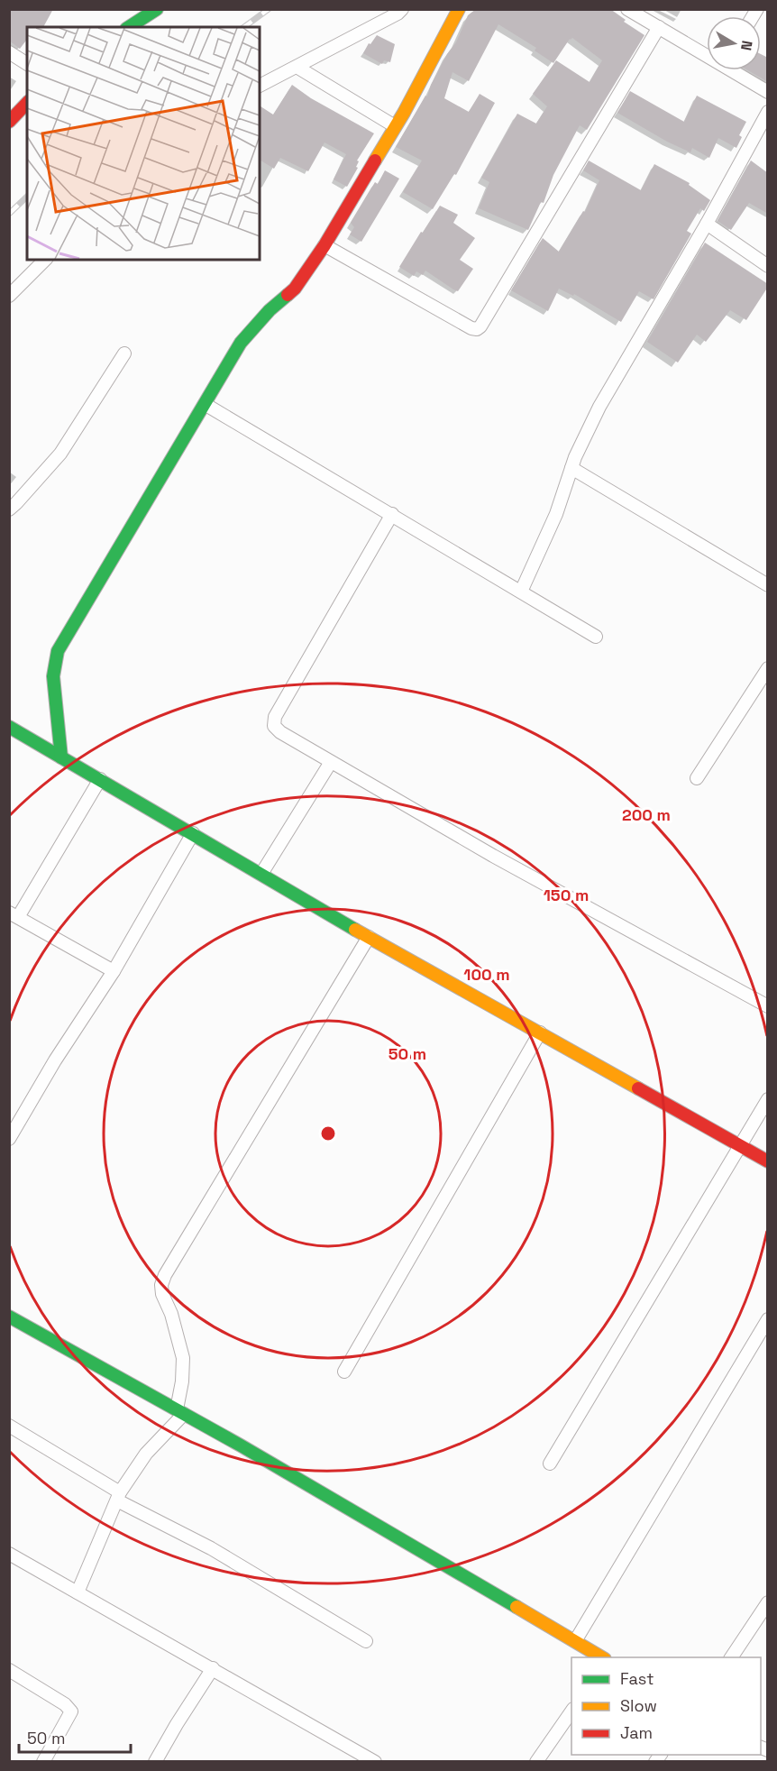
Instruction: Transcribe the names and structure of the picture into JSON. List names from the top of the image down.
{
  "legend": ["Fast", "Slow", "Jam"],
  "scale_bar": "50 m",
  "north": "right",
  "rings": [
    "200 m",
    "150 m",
    "100 m",
    "50 m"
  ]
}
